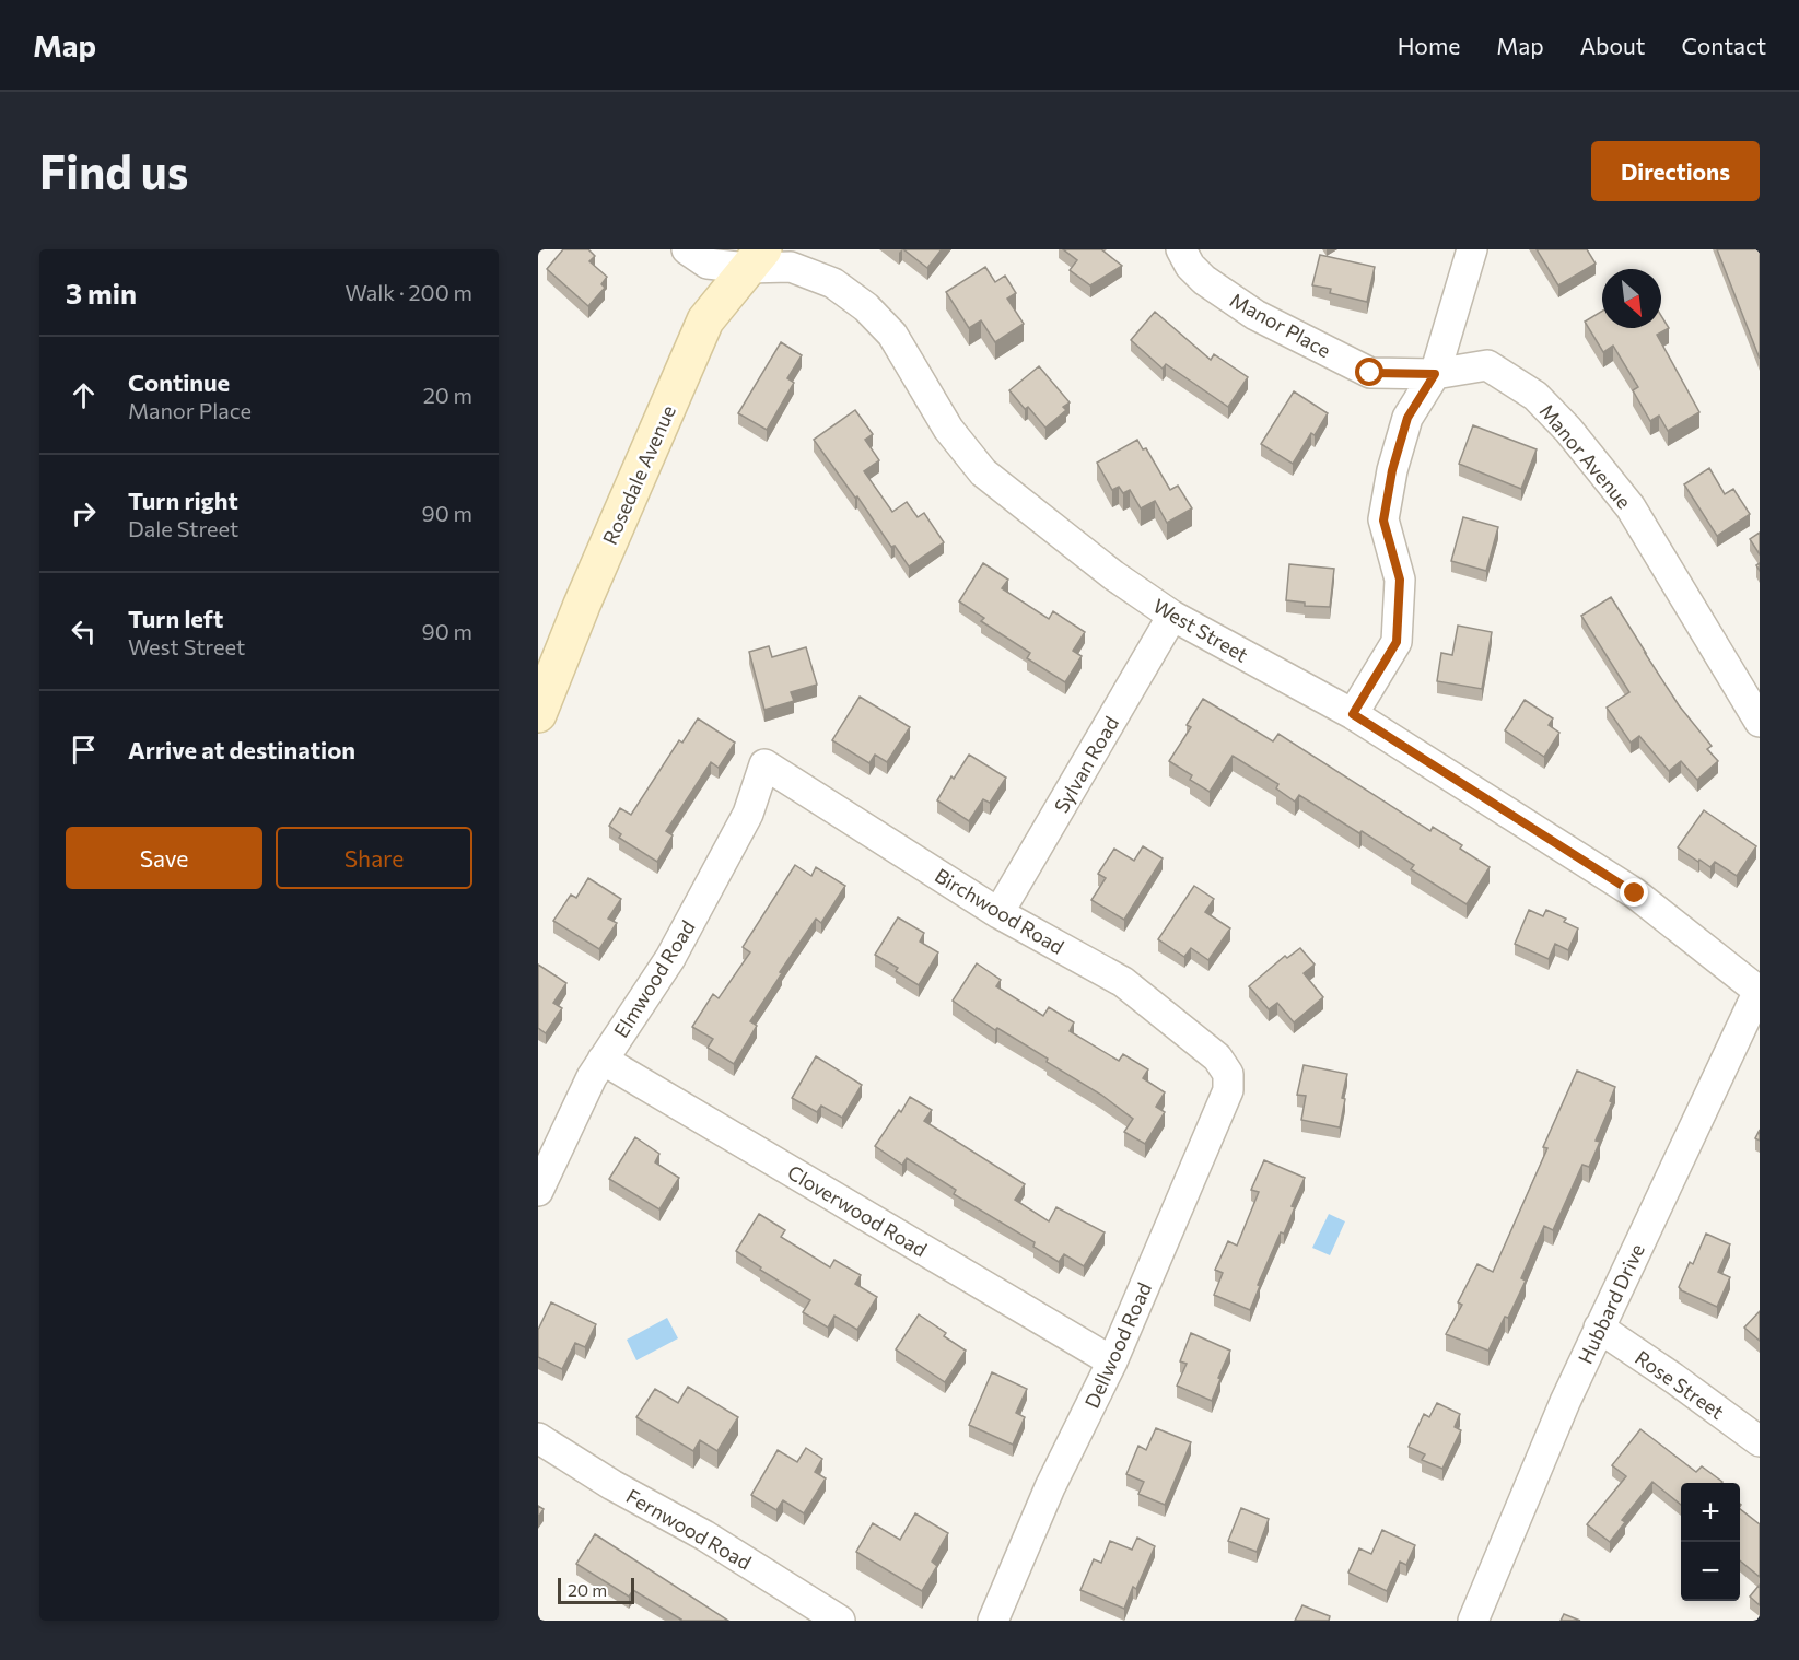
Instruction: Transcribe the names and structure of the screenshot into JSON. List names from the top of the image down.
{
  "streets": {
    "street": [
      "Manor Place",
      "Manor Avenue",
      "Rosedale Avenue",
      "West Street",
      "Sylvan Road",
      "Birchwood Road",
      "Elmwood Road",
      "Cloverwood Road",
      "Hubbard Drive",
      "Dellwood Road",
      "Rose Street",
      "Fernwood Road"
    ]
  },
  "crossings": [
    ["Manor Place", "Manor Avenue"],
    ["Rosedale Avenue", "West Street"],
    ["West Street", "Sylvan Road"],
    ["West Street", "Hubbard Drive"],
    ["Sylvan Road", "Birchwood Road"],
    ["Birchwood Road", "Elmwood Road"],
    ["Birchwood Road", "Dellwood Road"],
    ["Elmwood Road", "Cloverwood Road"],
    ["Cloverwood Road", "Dellwood Road"],
    ["Hubbard Drive", "Rose Street"]
  ],
  "scale_bar": "20 m",
  "north": "bottom right",
  "page": {
    "header": "Map",
    "nav": [
      "Home",
      "Map",
      "About",
      "Contact"
    ],
    "buttons": [
      "Directions",
      ["Save", "Share"]
    ],
    "title": "Find us",
    "heading": ["3 min", "Walk · 200 m"],
    "list": [
      ["Continue", "Manor Place", "20 m"],
      ["Turn right", "Dale Street", "90 m"],
      ["Turn left", "West Street", "90 m"],
      "Arrive at destination"
    ],
    "map_buttons": ["+", "−"],
    "scale": "20 m"
  }
}
